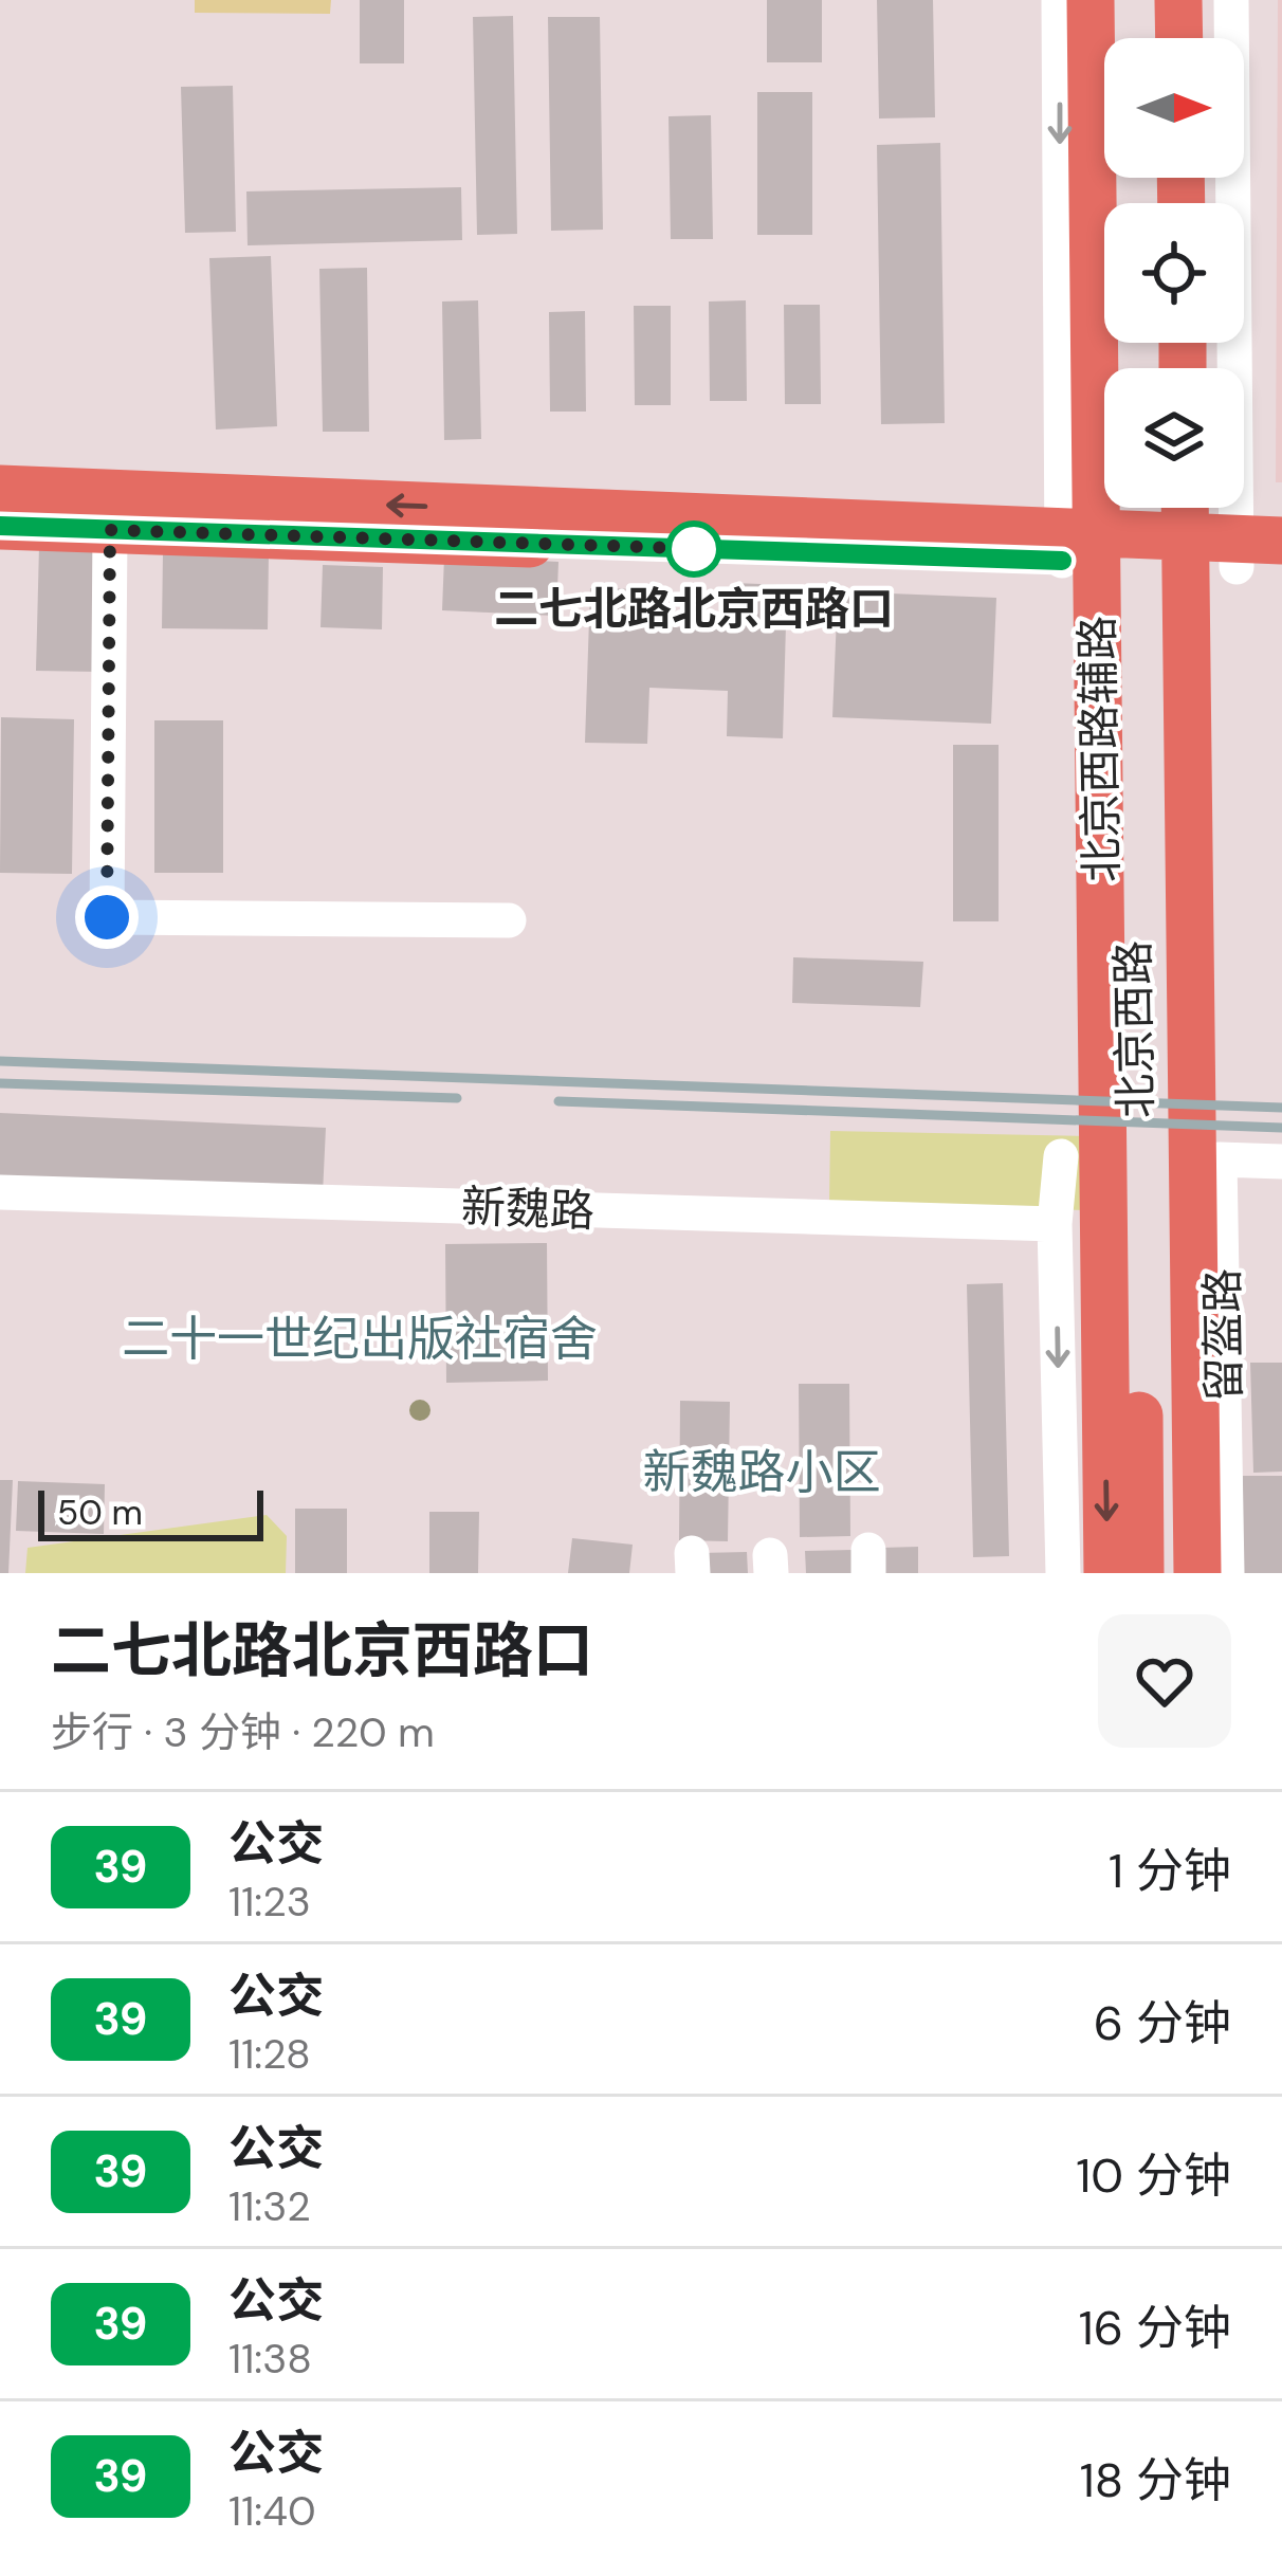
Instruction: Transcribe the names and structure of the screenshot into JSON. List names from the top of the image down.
{
  "streets": {
    "main road": ["北京西路辅路", "北京西路"],
    "street": ["新魏路", "留盔路"]
  },
  "districts": ["二十一世纪出版社宿舍", "新魏路小区"],
  "places": ["二七北路北京西路口"],
  "lines": ["bus line 39"],
  "scale_bar": "50 m",
  "north": "right",
  "page": {
    "scale": "50 m",
    "heading": ["二七北路北京西路口", "步行 · 3 分钟 · 220 m"],
    "list": [
      {
        "mark": "39",
        "name": "公交",
        "note": "11:23",
        "value": "1 分钟"
      },
      {
        "mark": "39",
        "name": "公交",
        "note": "11:28",
        "value": "6 分钟"
      },
      {
        "mark": "39",
        "name": "公交",
        "note": "11:32",
        "value": "10 分钟"
      },
      {
        "mark": "39",
        "name": "公交",
        "note": "11:38",
        "value": "16 分钟"
      },
      {
        "mark": "39",
        "name": "公交",
        "note": "11:40",
        "value": "18 分钟"
      }
    ]
  }
}
